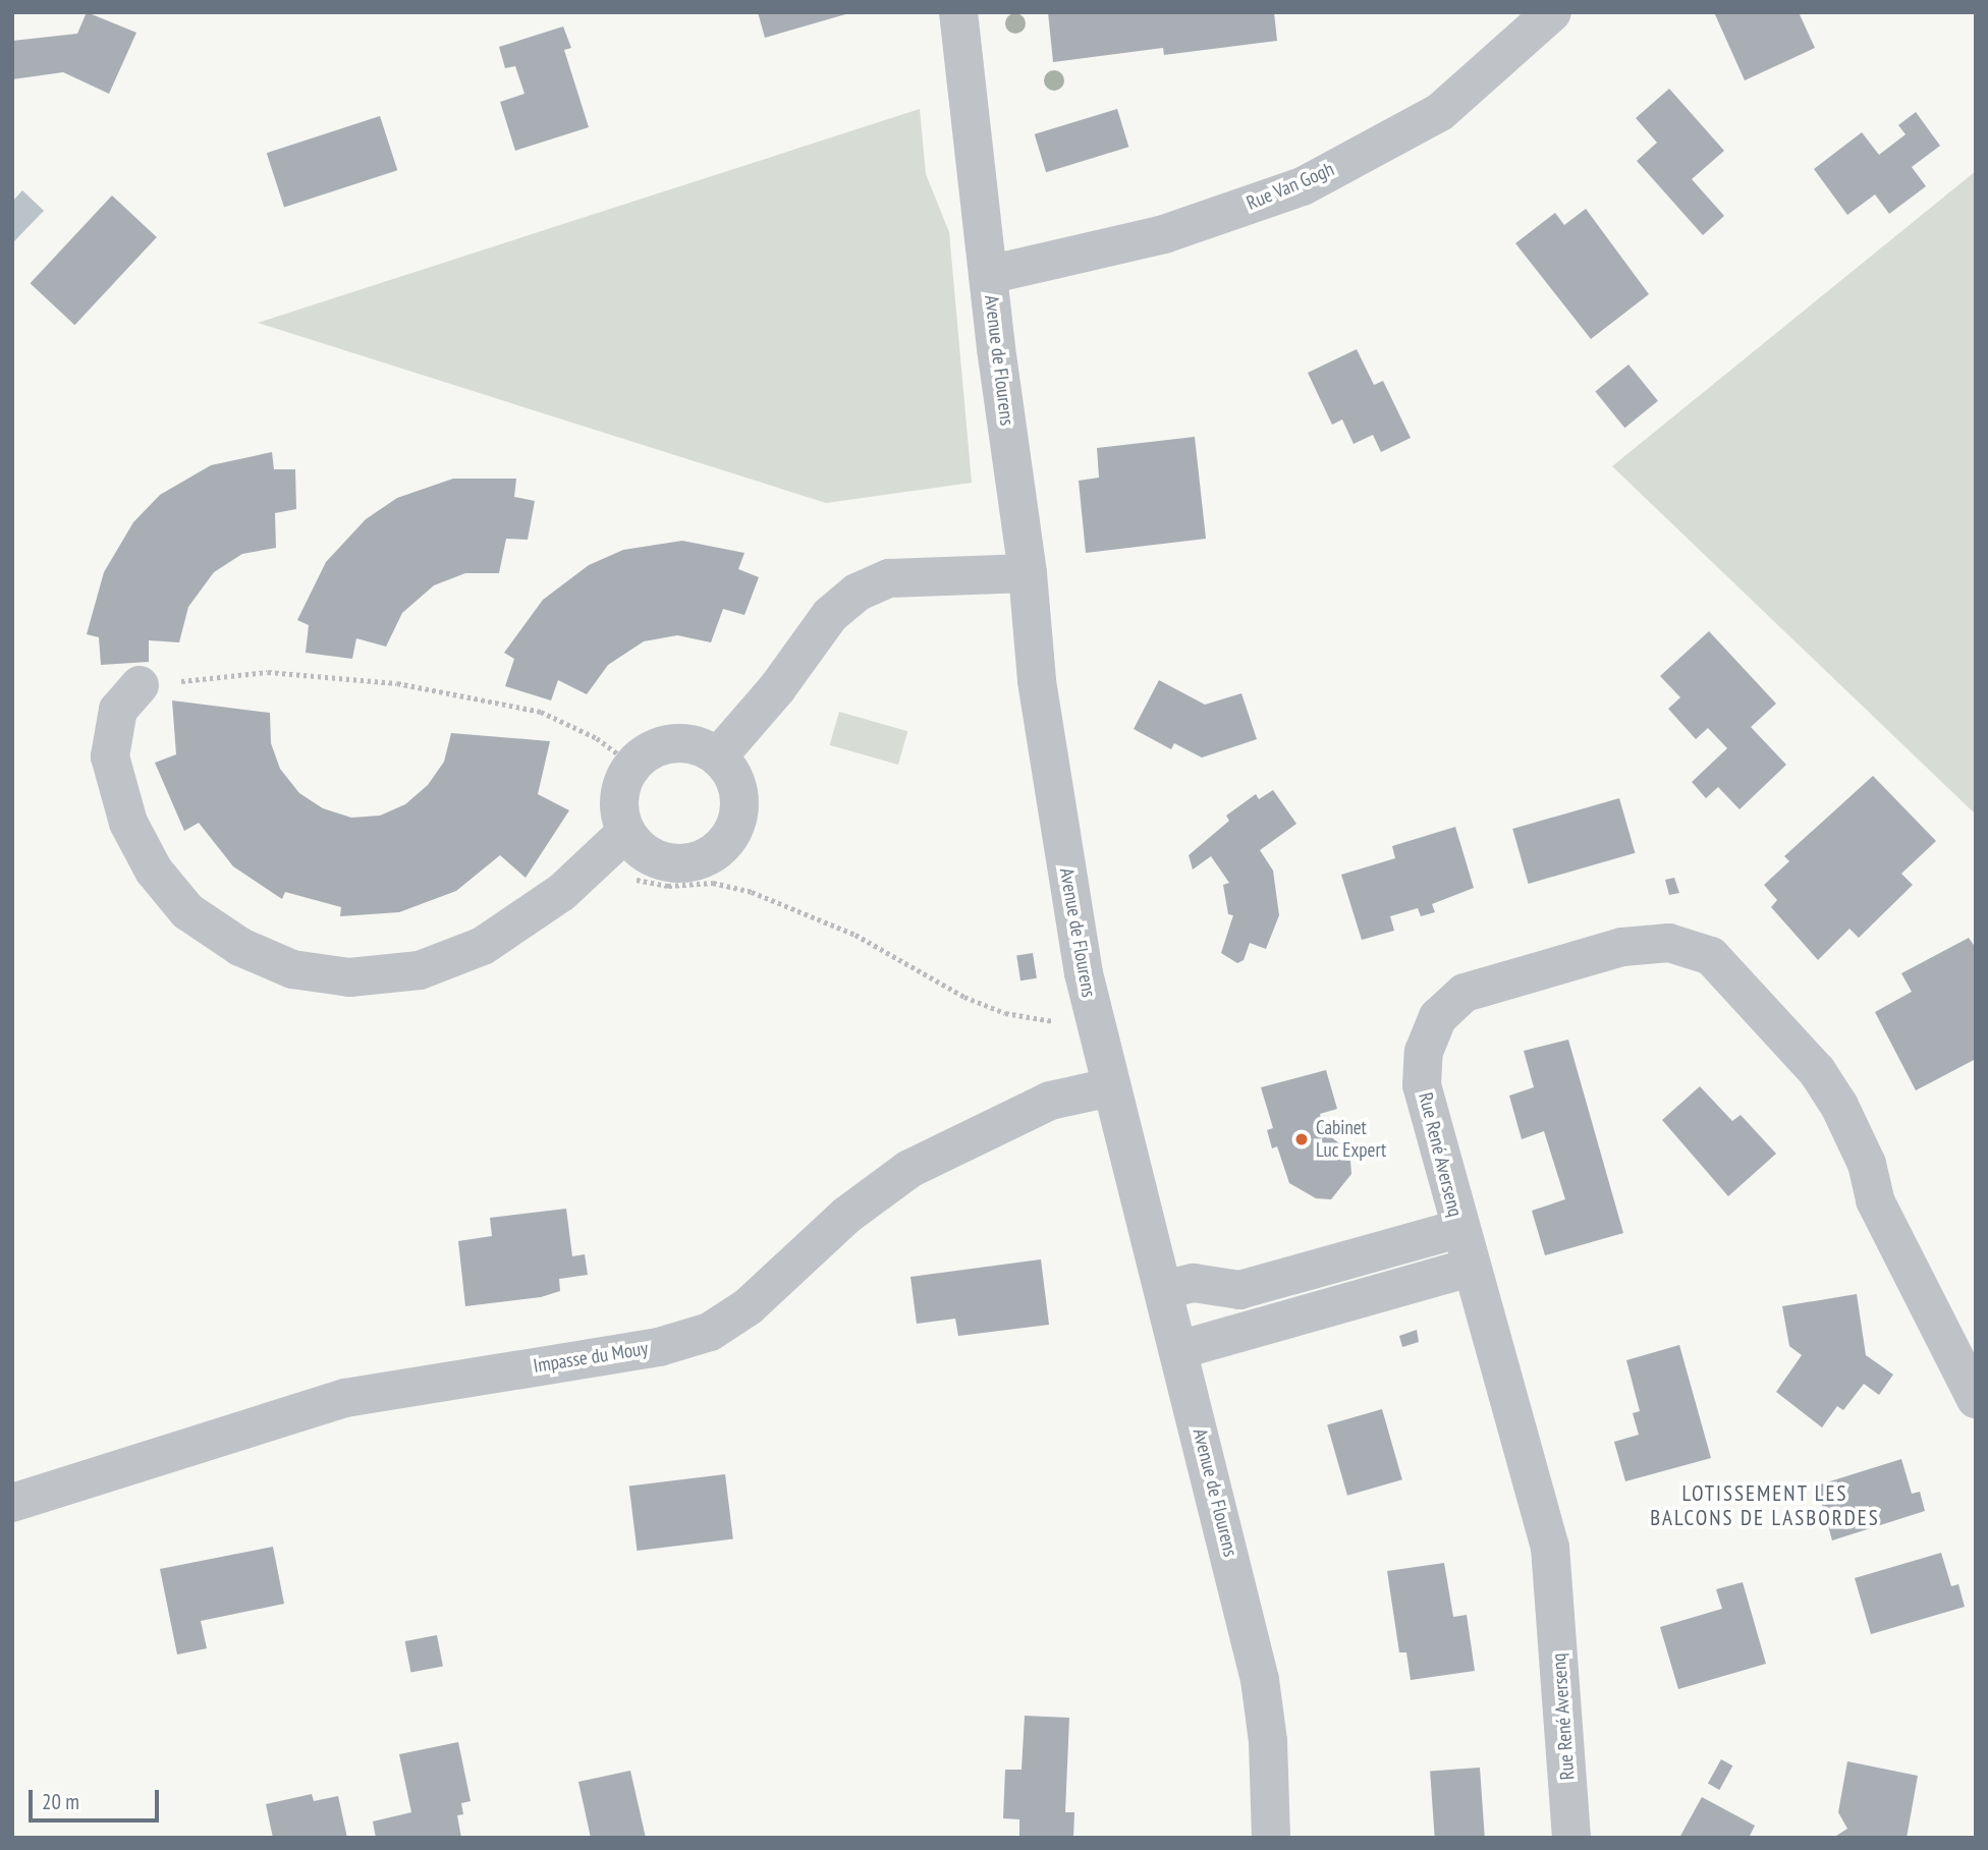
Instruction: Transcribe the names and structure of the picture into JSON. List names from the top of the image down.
{
  "streets": {
    "street": [
      "Rue Van Gogh",
      "Avenue de Flourens",
      "Rue René Aversenq",
      "Impasse du Mouy"
    ]
  },
  "crossings": [
    ["Rue Van Gogh", "Avenue de Flourens"],
    ["Avenue de Flourens", "Impasse du Mouy"]
  ],
  "districts": ["LOTISSEMENT LES BALCONS DE LASBORDES"],
  "places": ["Cabinet Luc Expert"],
  "scale_bar": "20 m"
}
